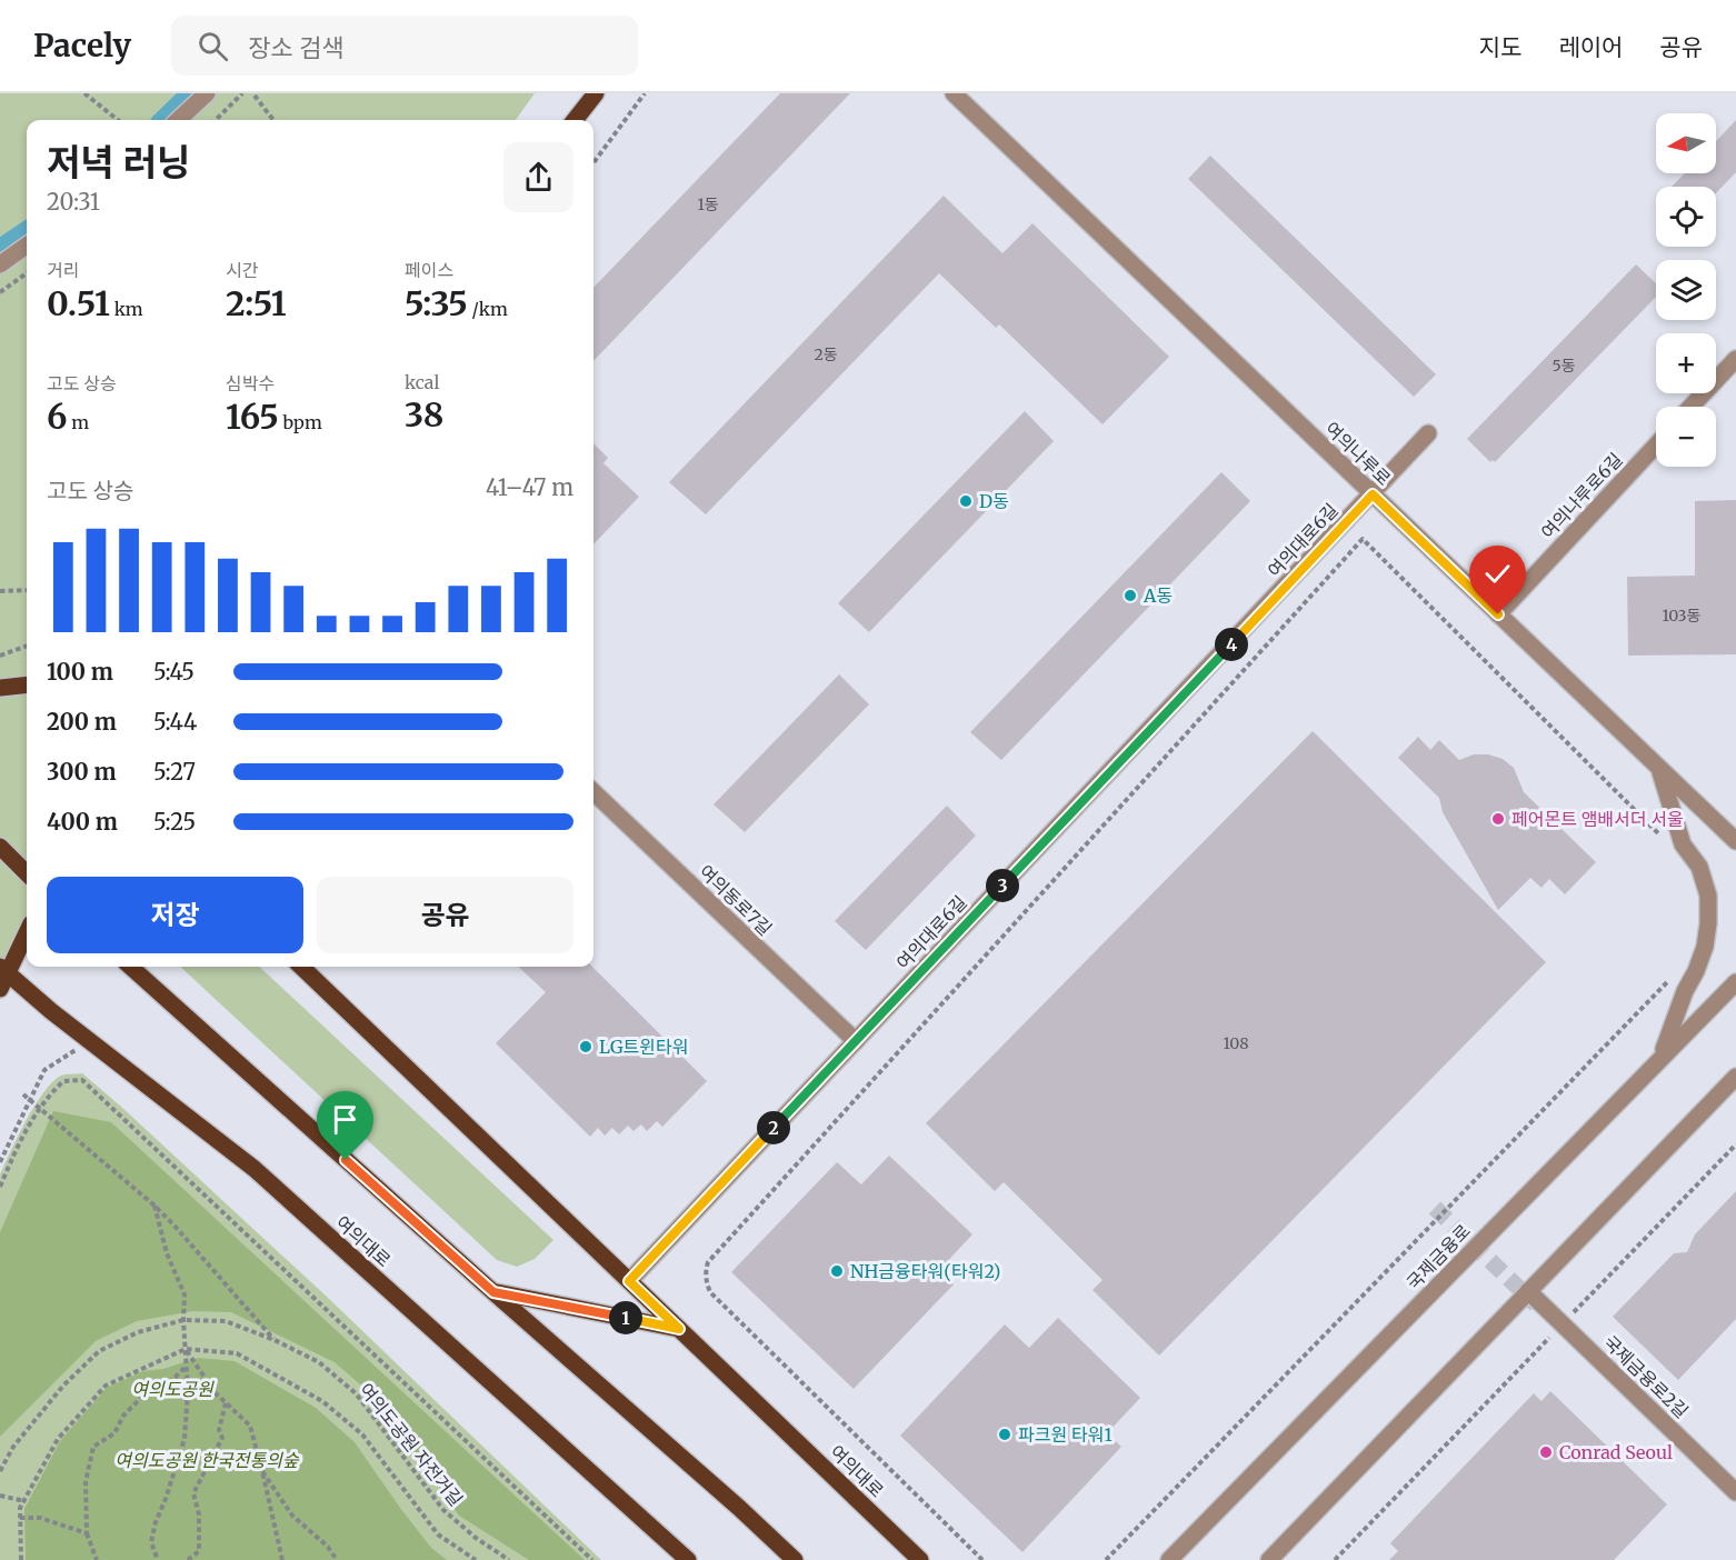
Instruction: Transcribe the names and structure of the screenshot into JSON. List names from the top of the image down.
{
  "streets": {
    "main road": ["여의대로"],
    "street": [
      "여의나루로",
      "여의나루로6길",
      "여의대로6길",
      "여의동로7길",
      "국제금융로",
      "국제금융로2길"
    ],
    "path": ["여의도공원 자전거길"]
  },
  "crossings": [
    ["여의나루로", "여의나루로6길"],
    ["여의나루로", "여의대로6길"],
    ["여의대로6길", "여의동로7길"],
    ["여의대로6길", "여의대로"]
  ],
  "parks": ["여의도공원", "여의도공원 한국전통의숲"],
  "places": [
    "D동",
    "A동",
    "페어몬트 앰배서더 서울",
    "LG트윈타워",
    "NH금융타워(타워2)",
    "파크원 타워1",
    "Conrad Seoul"
  ],
  "house_numbers": [
    "1동",
    "2동",
    "5동",
    "103동",
    "108"
  ],
  "north": "left",
  "page": {
    "header": "Pacely",
    "search": "장소 검색",
    "nav": ["지도", "레이어", "공유"],
    "map_buttons": ["+", "−"],
    "heading": ["저녁 러닝", "20:31"],
    "stats": [
      ["거리", "0.51 km"],
      ["시간", "2:51"],
      ["페이스", "5:35 /km"],
      ["고도 상승", "6 m"],
      ["심박수", "165 bpm"],
      ["kcal", "38"]
    ],
    "chart": ["고도 상승", "41–47 m"],
    "pins": [
      "4",
      "3",
      "2",
      "1"
    ],
    "list": [
      {
        "name": "100 m",
        "note": "5:45"
      },
      {
        "name": "200 m",
        "note": "5:44"
      },
      {
        "name": "300 m",
        "note": "5:27"
      },
      {
        "name": "400 m",
        "note": "5:25"
      }
    ],
    "buttons": ["저장", "공유"]
  }
}
